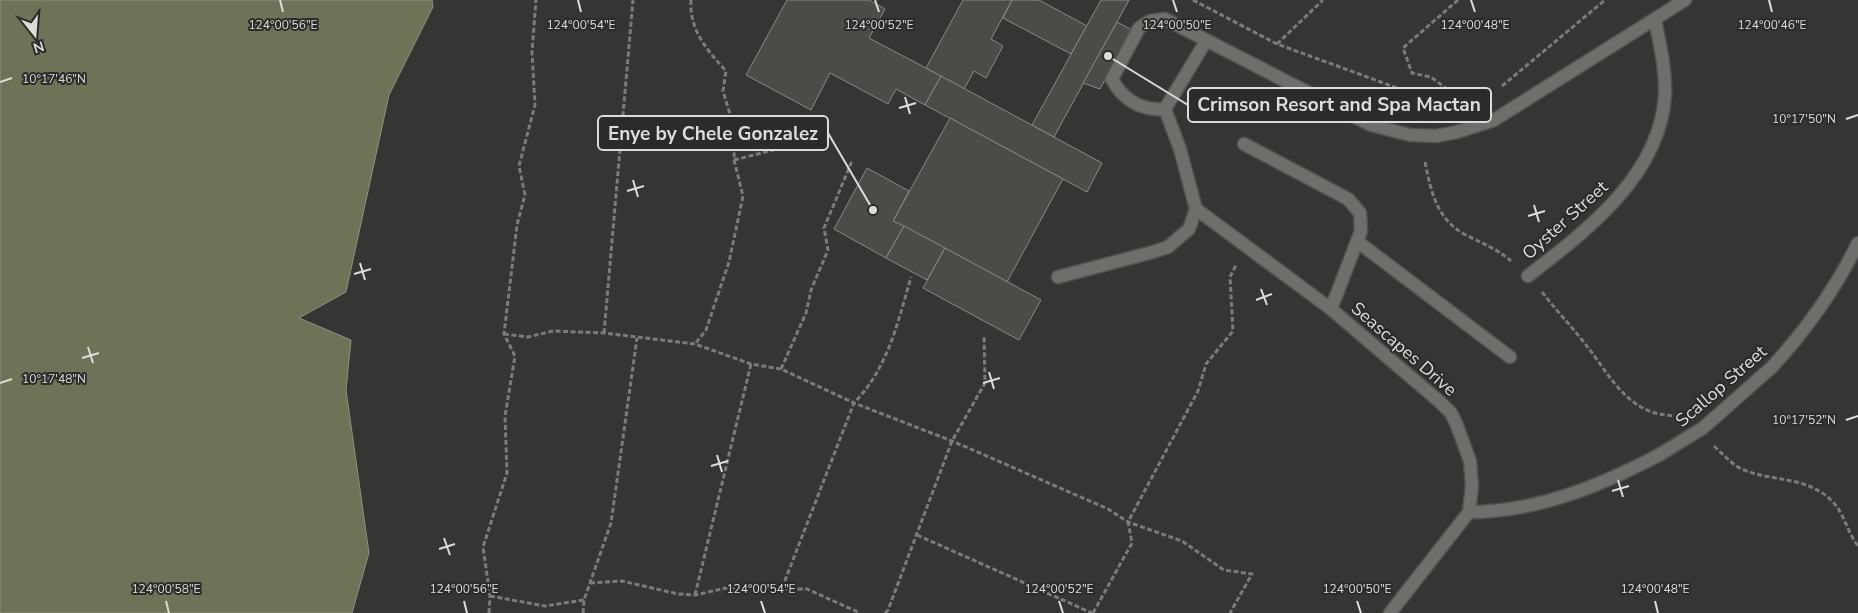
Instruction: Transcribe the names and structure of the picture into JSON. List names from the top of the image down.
{
  "streets": {
    "street": ["Oyster Street", "Seascapes Drive", "Scallop Street"]
  },
  "crossings": [
    ["Seascapes Drive", "Scallop Street"]
  ],
  "places": ["Crimson Resort and Spa Mactan", "Enye by Chele Gonzalez"],
  "north": "bottom",
  "coordinates": [
    "124°00'56\"E",
    "124°00'54\"E",
    "124°00'52\"E",
    "124°00'50\"E",
    "124°00'48\"E",
    "124°00'46\"E",
    "10°17'46\"N",
    "10°17'50\"N",
    "10°17'48\"N",
    "10°17'52\"N",
    "124°00'58\"E"
  ]
}
